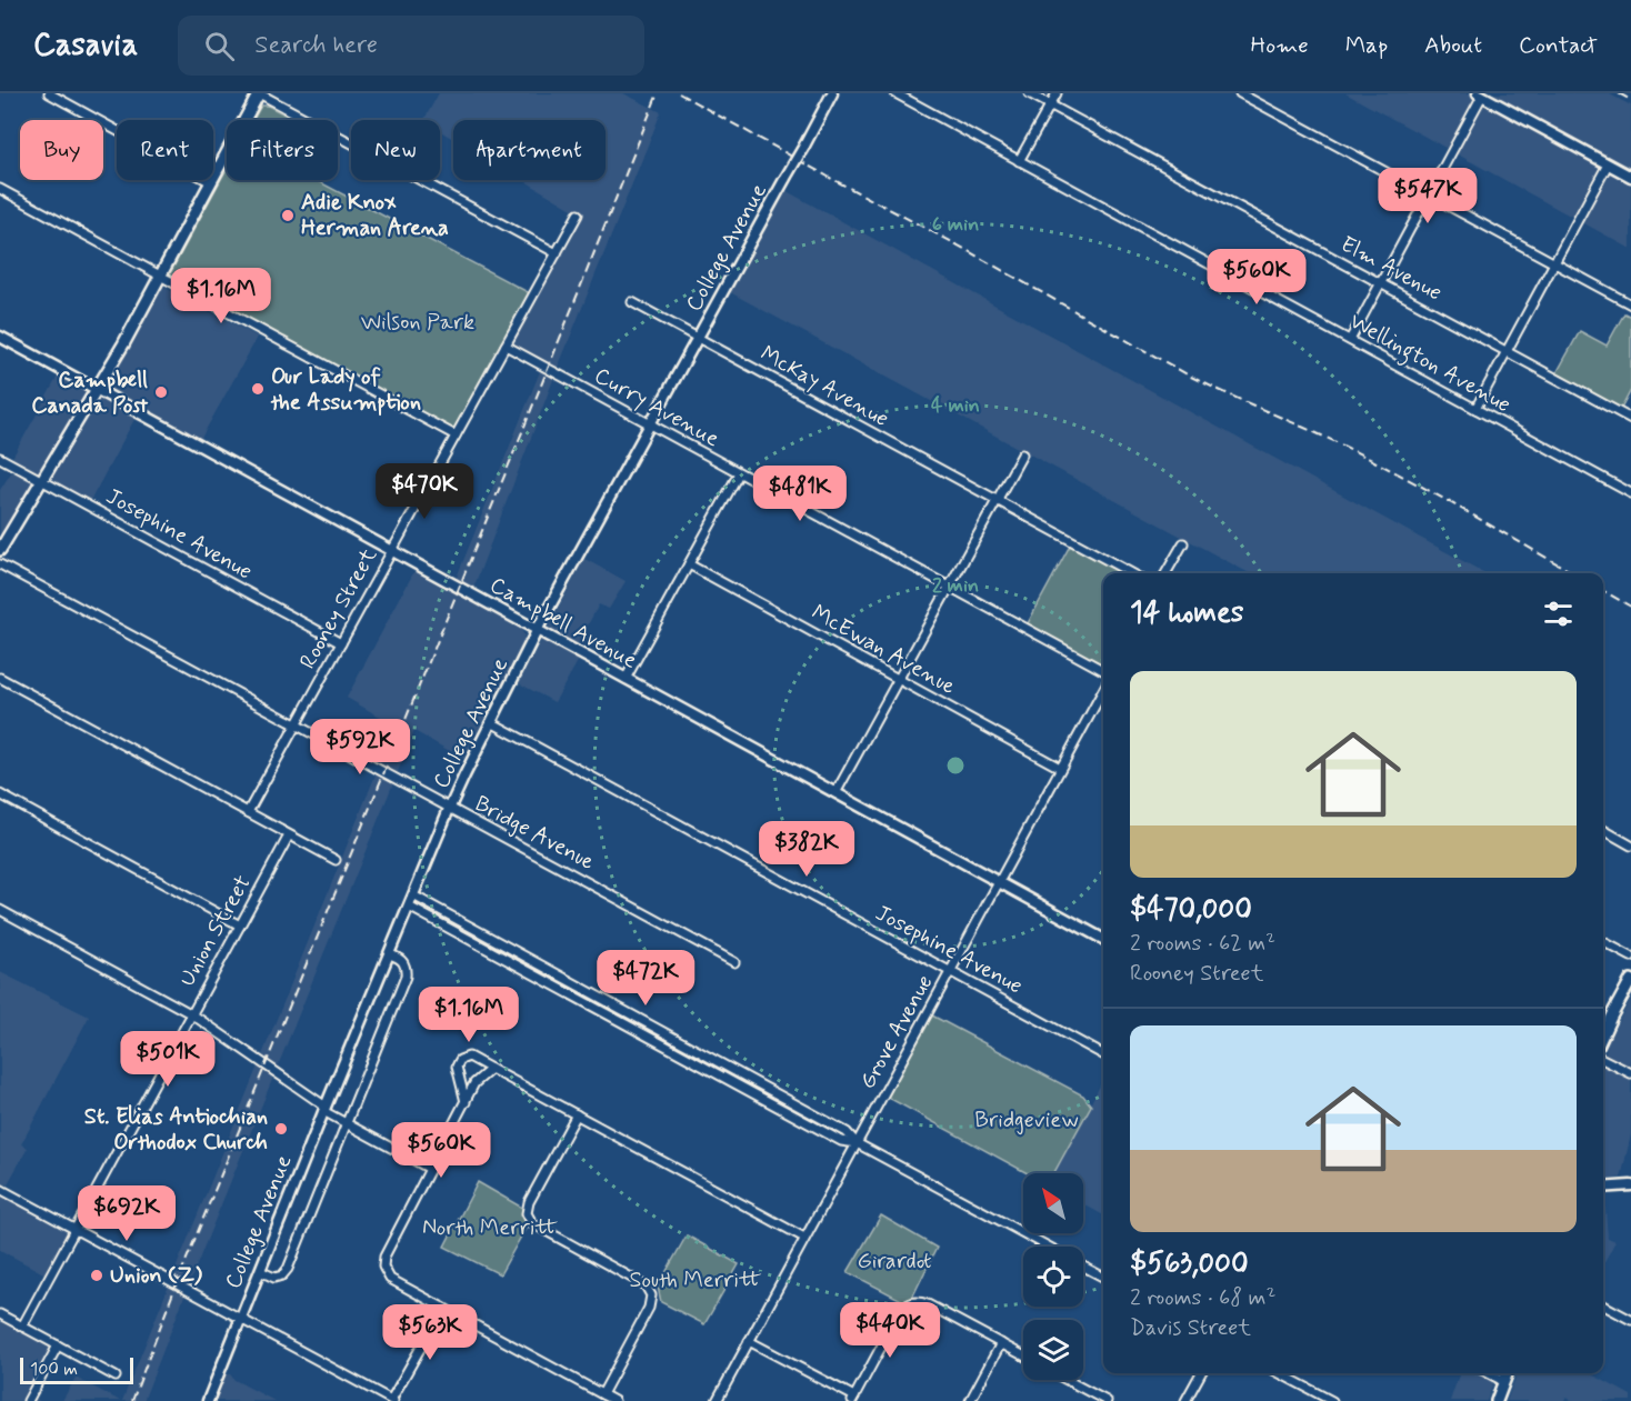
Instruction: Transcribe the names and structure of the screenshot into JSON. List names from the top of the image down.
{
  "streets": {
    "street": [
      "College Avenue",
      "Elm Avenue",
      "Wellington Avenue",
      "McKay Avenue",
      "Curry Avenue",
      "Josephine Avenue",
      "Rooney Street",
      "Campbell Avenue",
      "McEwan Avenue",
      "Bridge Avenue",
      "Union Street",
      "Grove Avenue"
    ]
  },
  "crossings": [
    ["College Avenue", "McKay Avenue"],
    ["College Avenue", "Curry Avenue"],
    ["College Avenue", "Josephine Avenue"],
    ["College Avenue", "Campbell Avenue"],
    ["College Avenue", "Bridge Avenue"],
    ["Curry Avenue", "Rooney Street"],
    ["Josephine Avenue", "Rooney Street"],
    ["Josephine Avenue", "Grove Avenue"],
    ["Rooney Street", "Campbell Avenue"],
    ["Rooney Street", "Bridge Avenue"],
    ["Campbell Avenue", "Grove Avenue"],
    ["McEwan Avenue", "Grove Avenue"]
  ],
  "parks": [
    "Wilson Park",
    "Bridgeview",
    "North Merritt",
    "Girardot",
    "South Merritt"
  ],
  "places": [
    "Adie Knox Herman Arena",
    "Our Lady of the Assumption",
    "Campbell Canada Post",
    "St. Elias Antiochian Orthodox Church",
    "Union (Z)"
  ],
  "scale_bar": "100 m",
  "north": "top left",
  "page": {
    "header": "Casavia",
    "search": "Search here",
    "nav": [
      "Home",
      "Map",
      "About",
      "Contact"
    ],
    "chip": [
      "Buy",
      "Rent",
      "Filters",
      "New",
      "Apartment"
    ],
    "price": [
      "$547K",
      "$560K",
      "$1.16M",
      "$470K",
      "$481K",
      "$592K",
      "$382K",
      "$472K",
      "$1.16M",
      "$501K",
      "$560K",
      "$692K",
      "$440K",
      "$563K"
    ],
    "heading": "14 homes",
    "list": [
      {
        "name": "$470,000",
        "note": "2 rooms · 62 m² · Rooney Street"
      },
      {
        "name": "$563,000",
        "note": "2 rooms · 68 m² · Davis Street"
      }
    ],
    "scale": "100 m"
  },
  "rings": ["6 min", "4 min", "2 min"]
}
